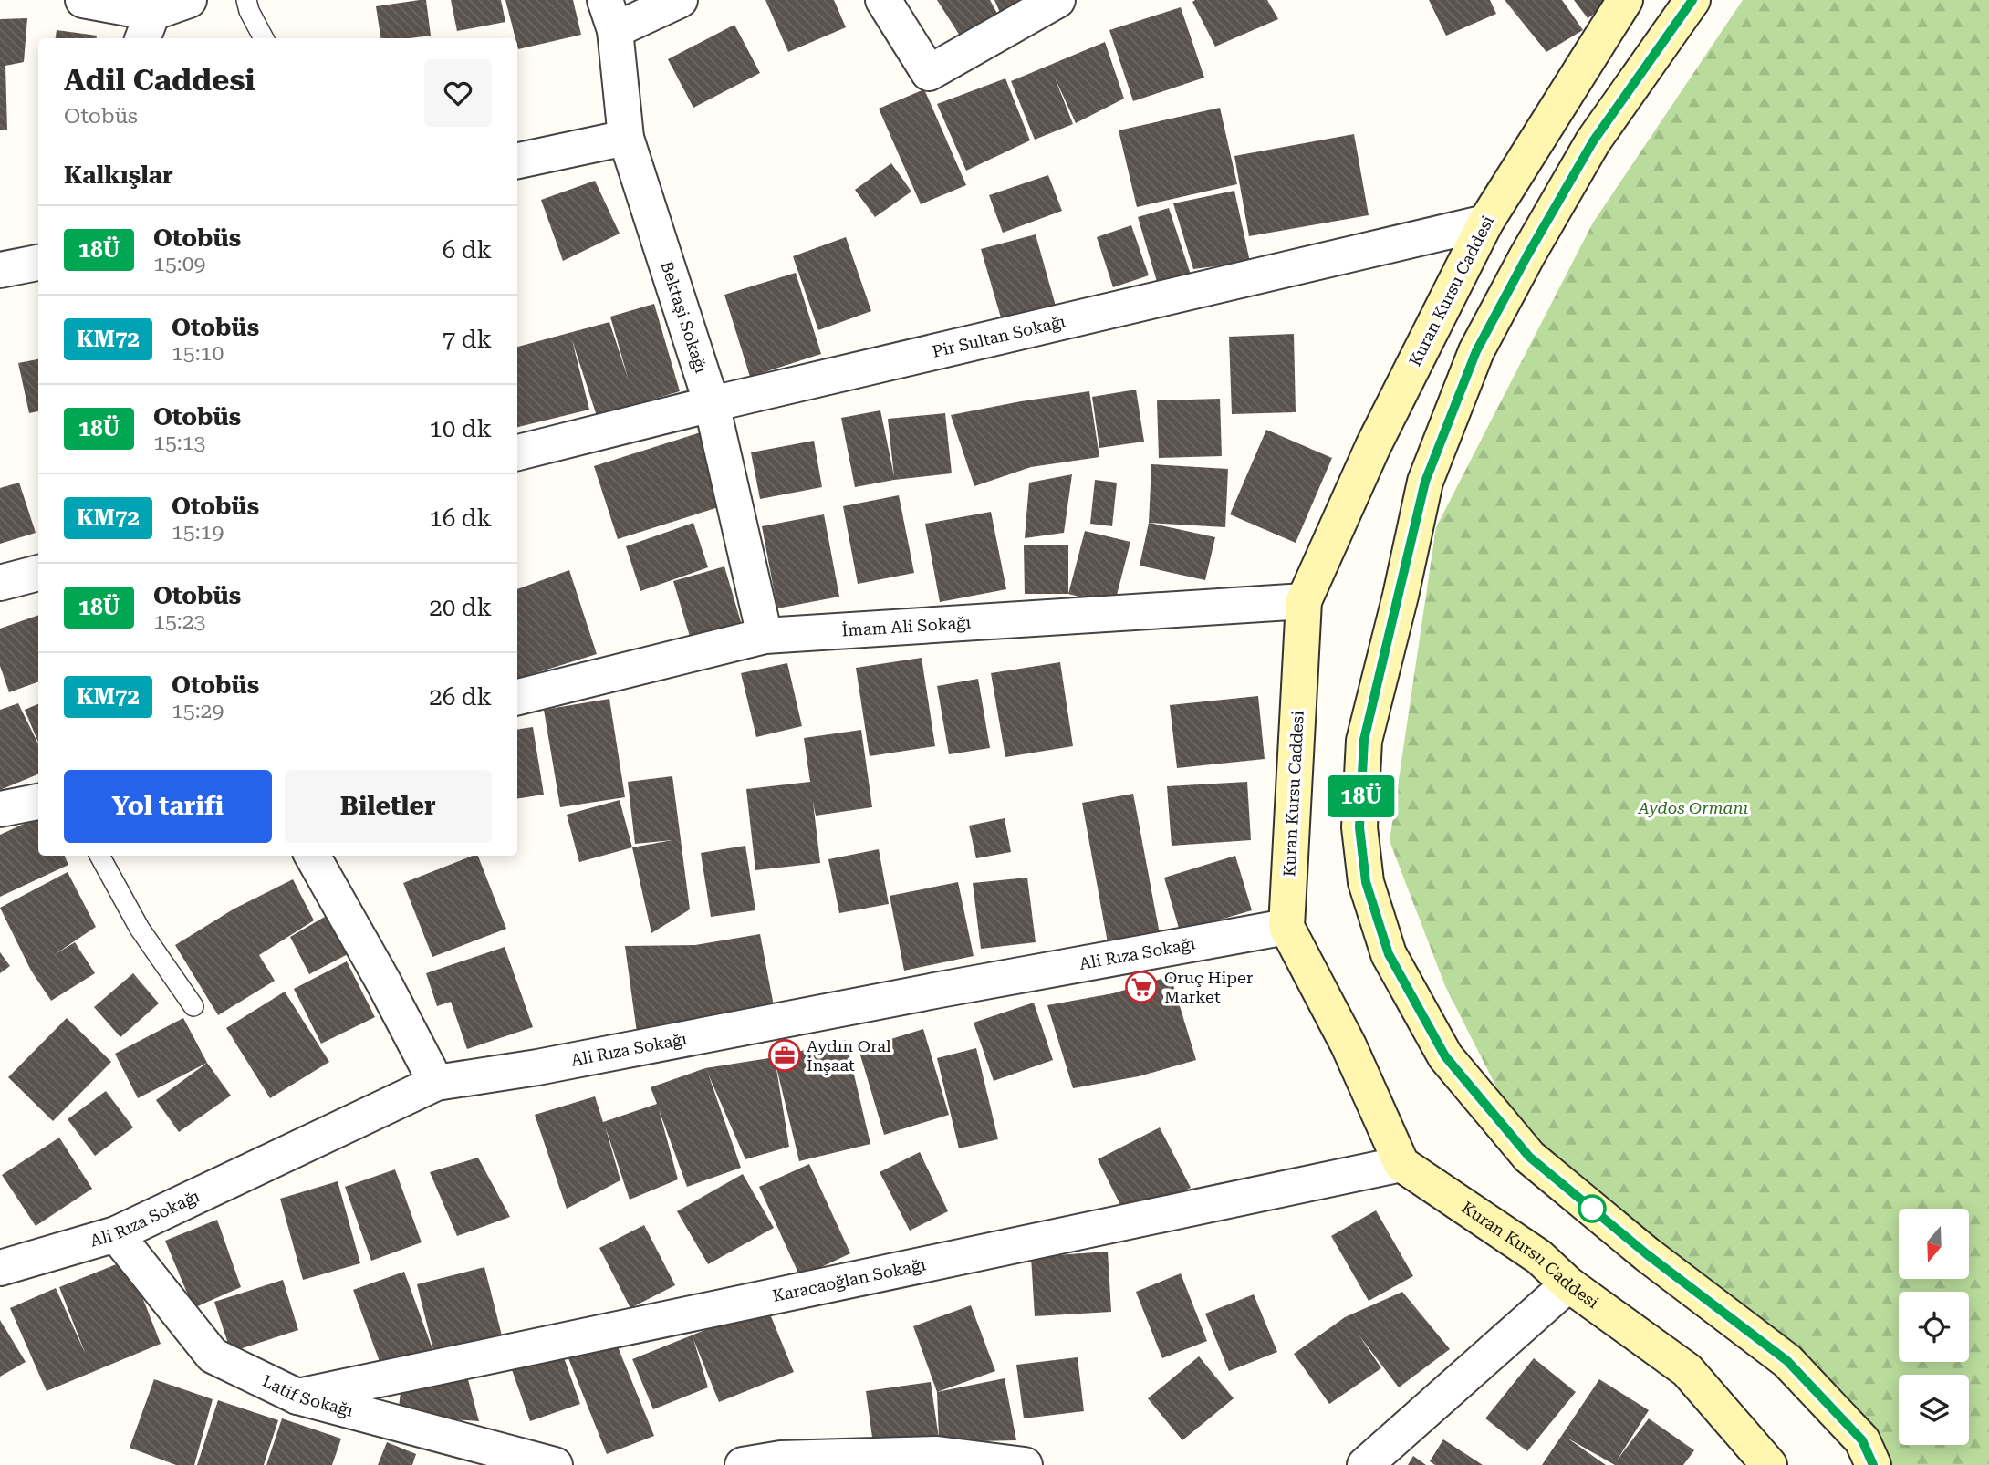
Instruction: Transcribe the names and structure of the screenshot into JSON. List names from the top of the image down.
{
  "streets": {
    "main road": ["Kuran Kursu Caddesi"],
    "street": [
      "Bektaşi Sokağı",
      "Pir Sultan Sokağı",
      "İmam Ali Sokağı",
      "Ali Rıza Sokağı",
      "Karacaoğlan Sokağı",
      "Latif Sokağı"
    ]
  },
  "crossings": [
    ["Kuran Kursu Caddesi", "Pir Sultan Sokağı"],
    ["Kuran Kursu Caddesi", "İmam Ali Sokağı"],
    ["Kuran Kursu Caddesi", "Ali Rıza Sokağı"],
    ["Kuran Kursu Caddesi", "Karacaoğlan Sokağı"],
    ["Bektaşi Sokağı", "Pir Sultan Sokağı"],
    ["Bektaşi Sokağı", "İmam Ali Sokağı"],
    ["Ali Rıza Sokağı", "Latif Sokağı"],
    ["Karacaoğlan Sokağı", "Latif Sokağı"]
  ],
  "parks": ["Aydos Ormanı"],
  "places": {
    "supermarket": ["Oruç Hiper Market"],
    "office": ["Aydın Oral İnşaat"]
  },
  "lines": ["bus line 18Ü"],
  "north": "bottom",
  "page": {
    "on_map": "18Ü",
    "heading": [
      ["Adil Caddesi", "Otobüs"],
      "Kalkışlar"
    ],
    "list": [
      {
        "mark": "18Ü",
        "name": "Otobüs",
        "note": "15:09",
        "value": "6 dk"
      },
      {
        "mark": "KM72",
        "name": "Otobüs",
        "note": "15:10",
        "value": "7 dk"
      },
      {
        "mark": "18Ü",
        "name": "Otobüs",
        "note": "15:13",
        "value": "10 dk"
      },
      {
        "mark": "KM72",
        "name": "Otobüs",
        "note": "15:19",
        "value": "16 dk"
      },
      {
        "mark": "18Ü",
        "name": "Otobüs",
        "note": "15:23",
        "value": "20 dk"
      },
      {
        "mark": "KM72",
        "name": "Otobüs",
        "note": "15:29",
        "value": "26 dk"
      }
    ],
    "buttons": ["Yol tarifi", "Biletler"]
  }
}
